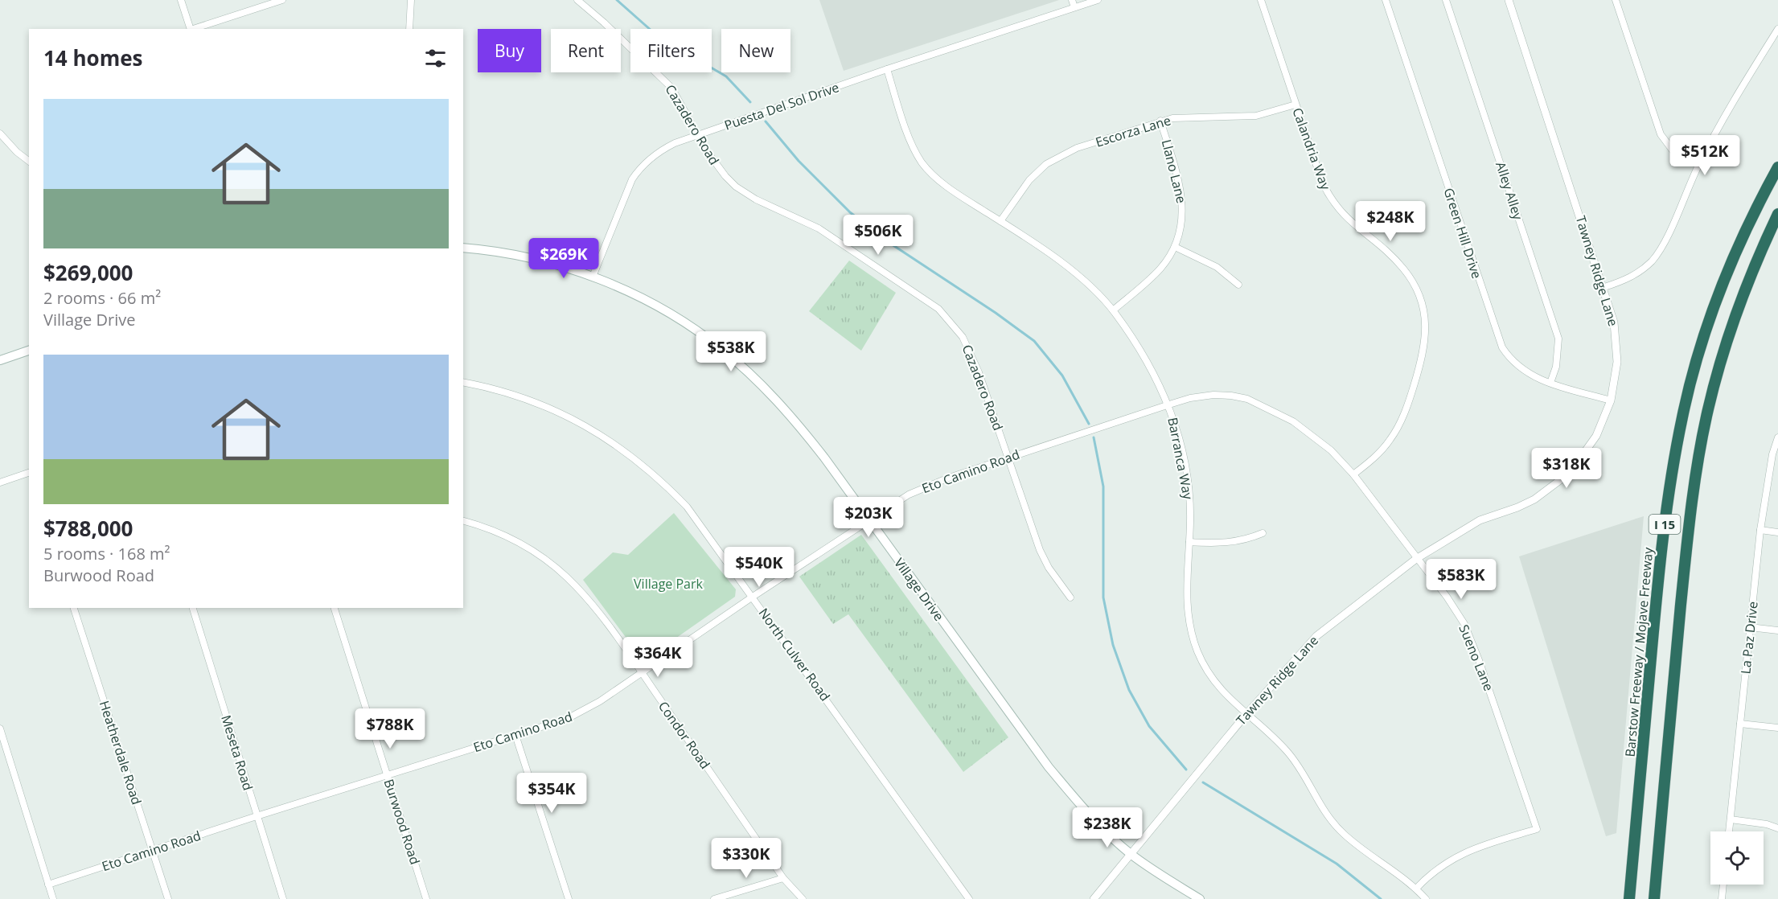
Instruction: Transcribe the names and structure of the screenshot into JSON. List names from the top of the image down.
{
  "streets": {
    "highway": ["I 15", "Barstow Freeway / Mojave Freeway"],
    "main road": ["Village Drive"],
    "street": [
      "Puesta Del Sol Drive",
      "Cazadero Road",
      "Escorza Lane",
      "Calandria Way",
      "Llano Lane",
      "Alley Alley",
      "Green Hill Drive",
      "Tawney Ridge Lane",
      "Barranca Way",
      "Eto Camino Road",
      "La Paz Drive",
      "North Culver Road",
      "Sueno Lane",
      "Condor Road",
      "Heatherdale Road",
      "Meseta Road",
      "Burwood Road"
    ]
  },
  "crossings": [
    ["Puesta Del Sol Drive", "Cazadero Road"],
    ["Puesta Del Sol Drive", "Barranca Way"],
    ["Puesta Del Sol Drive", "Village Drive"],
    ["Cazadero Road", "Eto Camino Road"],
    ["Escorza Lane", "Calandria Way"],
    ["Escorza Lane", "Llano Lane"],
    ["Escorza Lane", "Barranca Way"],
    ["Calandria Way", "Sueno Lane"],
    ["Llano Lane", "Barranca Way"],
    ["Alley Alley", "Green Hill Drive"],
    ["Green Hill Drive", "Tawney Ridge Lane"],
    ["Tawney Ridge Lane", "Barranca Way"],
    ["Tawney Ridge Lane", "Village Drive"],
    ["Tawney Ridge Lane", "Sueno Lane"],
    ["Barranca Way", "Eto Camino Road"],
    ["Barranca Way", "Sueno Lane"],
    ["Eto Camino Road", "Village Drive"],
    ["Eto Camino Road", "North Culver Road"],
    ["Eto Camino Road", "Sueno Lane"],
    ["Eto Camino Road", "Condor Road"],
    ["Eto Camino Road", "Heatherdale Road"],
    ["Eto Camino Road", "Meseta Road"],
    ["Eto Camino Road", "Burwood Road"]
  ],
  "parks": ["Village Park"],
  "page": {
    "chip": [
      "Buy",
      "Rent",
      "Filters",
      "New"
    ],
    "heading": "14 homes",
    "list": [
      {
        "name": "$269,000",
        "note": "2 rooms · 66 m² · Village Drive"
      },
      {
        "name": "$788,000",
        "note": "5 rooms · 168 m² · Burwood Road"
      }
    ],
    "price": [
      "$512K",
      "$248K",
      "$506K",
      "$269K",
      "$538K",
      "$318K",
      "$203K",
      "$540K",
      "$583K",
      "$364K",
      "$788K",
      "$354K",
      "$238K",
      "$330K"
    ]
  }
}
